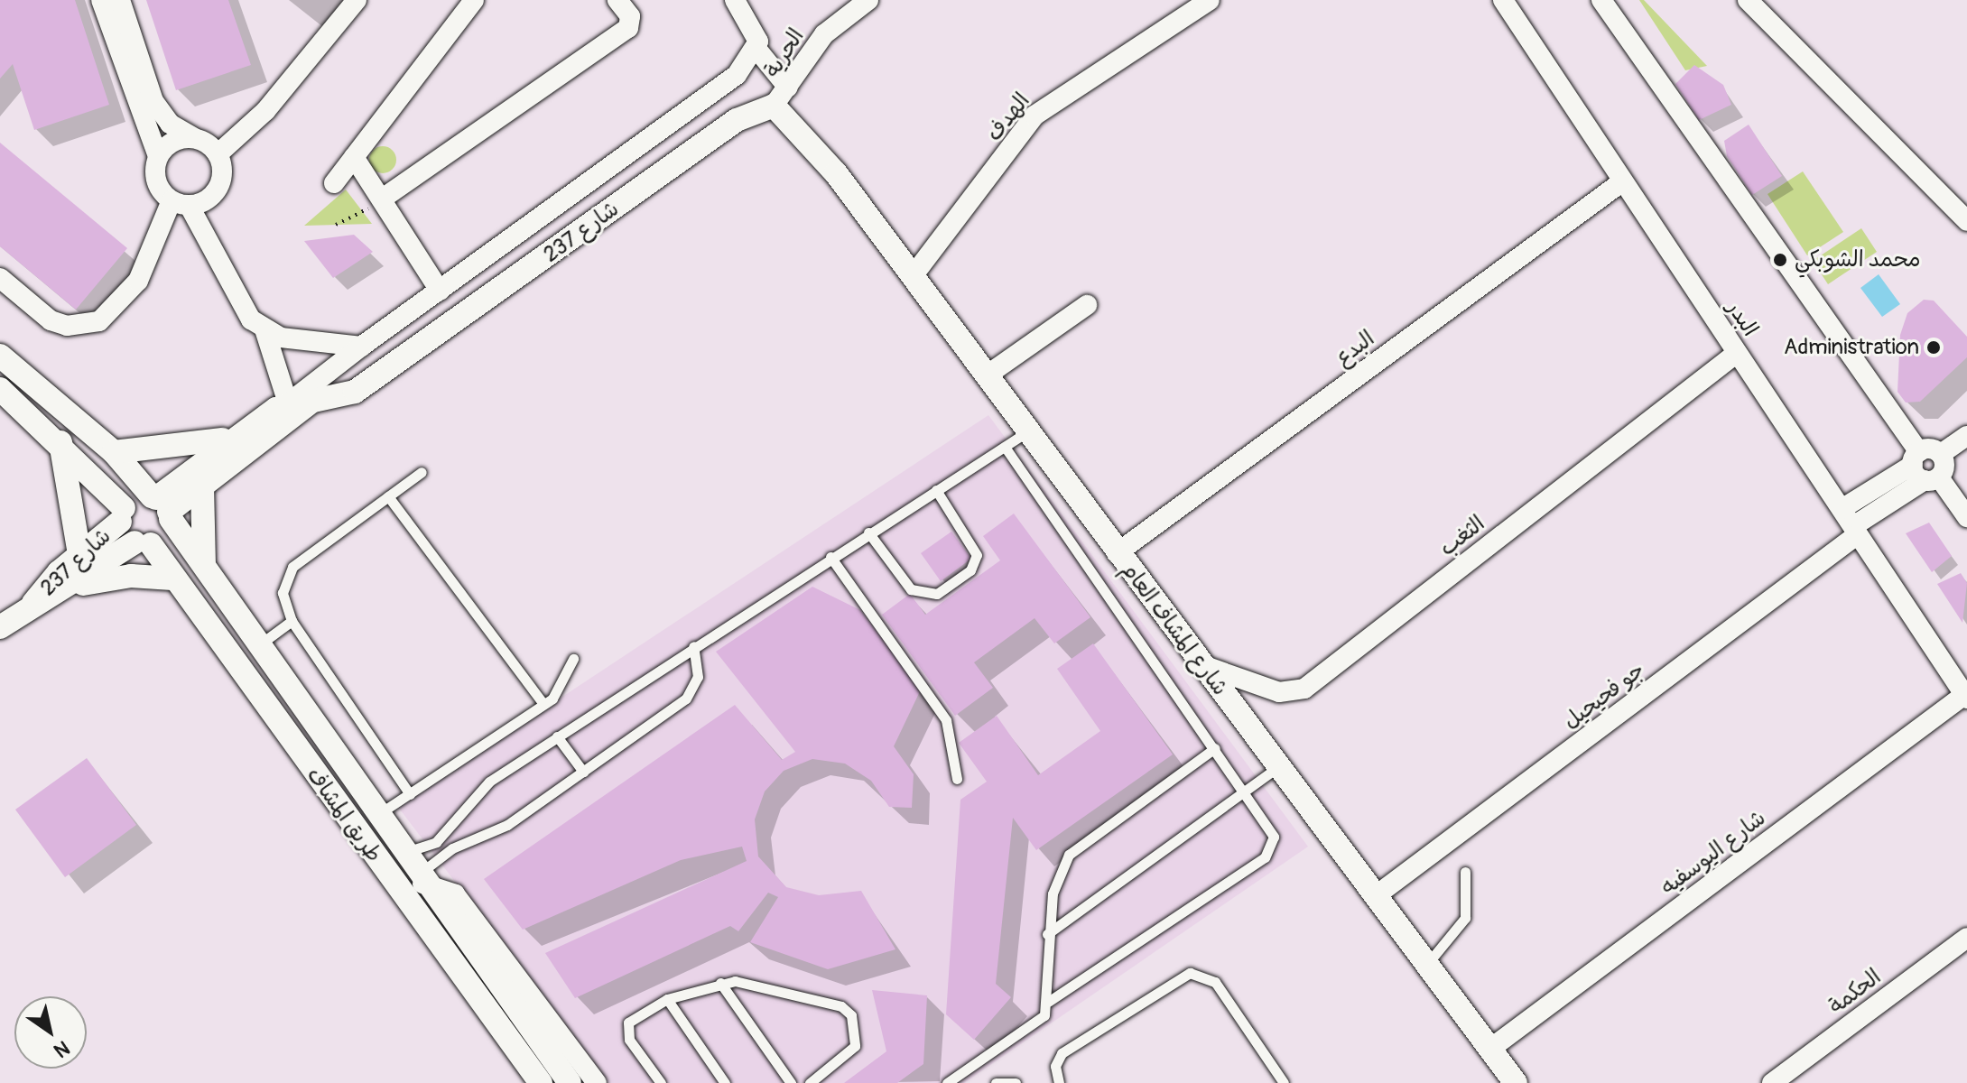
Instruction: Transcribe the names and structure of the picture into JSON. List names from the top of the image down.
{
  "streets": {
    "street": [
      "الحرية",
      "الهدف",
      "شارع 237",
      "البدر",
      "البدع",
      "الثغب",
      "شارع المشاف العام",
      "جو فحيحيل",
      "طريق المشاف",
      "شارع اليوسفيه",
      "الحكمة"
    ]
  },
  "crossings": [
    ["الحرية", "شارع 237"],
    ["الحرية", "شارع المشاف العام"],
    ["الهدف", "شارع المشاف العام"],
    ["شارع 237", "شارع المشاف العام"],
    ["شارع 237", "طريق المشاف"],
    ["البدر", "البدع"],
    ["البدر", "الثغب"],
    ["البدر", "جو فحيحيل"],
    ["البدر", "شارع اليوسفيه"],
    ["البدع", "شارع المشاف العام"],
    ["الثغب", "شارع المشاف العام"],
    ["شارع المشاف العام", "جو فحيحيل"],
    ["شارع المشاف العام", "شارع اليوسفيه"]
  ],
  "places": ["محمد الشوبكي", "Administration"],
  "north": "bottom right"
}
